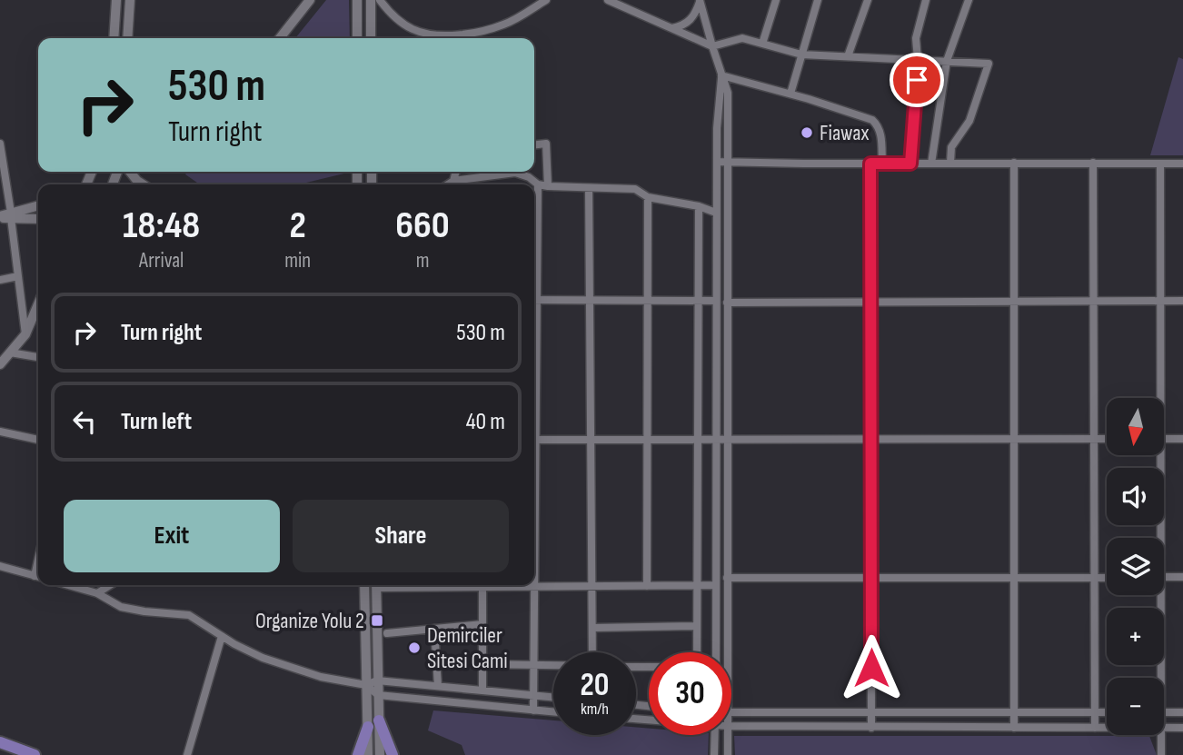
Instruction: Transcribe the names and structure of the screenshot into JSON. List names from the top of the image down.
{
  "places": {
    "other": ["Fiawax", "Demirciler Sitesi Cami"],
    "transit": ["Organize Yolu 2"]
  },
  "north": "bottom",
  "page": {
    "turn": ["530 m", "Turn right"],
    "eta": [
      "18:48",
      "Arrival",
      "2",
      "min",
      "660",
      "m"
    ],
    "list": [
      {
        "name": "Turn right",
        "value": "530 m"
      },
      {
        "name": "Turn left",
        "value": "40 m"
      }
    ],
    "map_buttons": ["+", "−"],
    "buttons": ["Exit", "Share"],
    "speed": "20 km/h",
    "limit": "30"
  }
}
